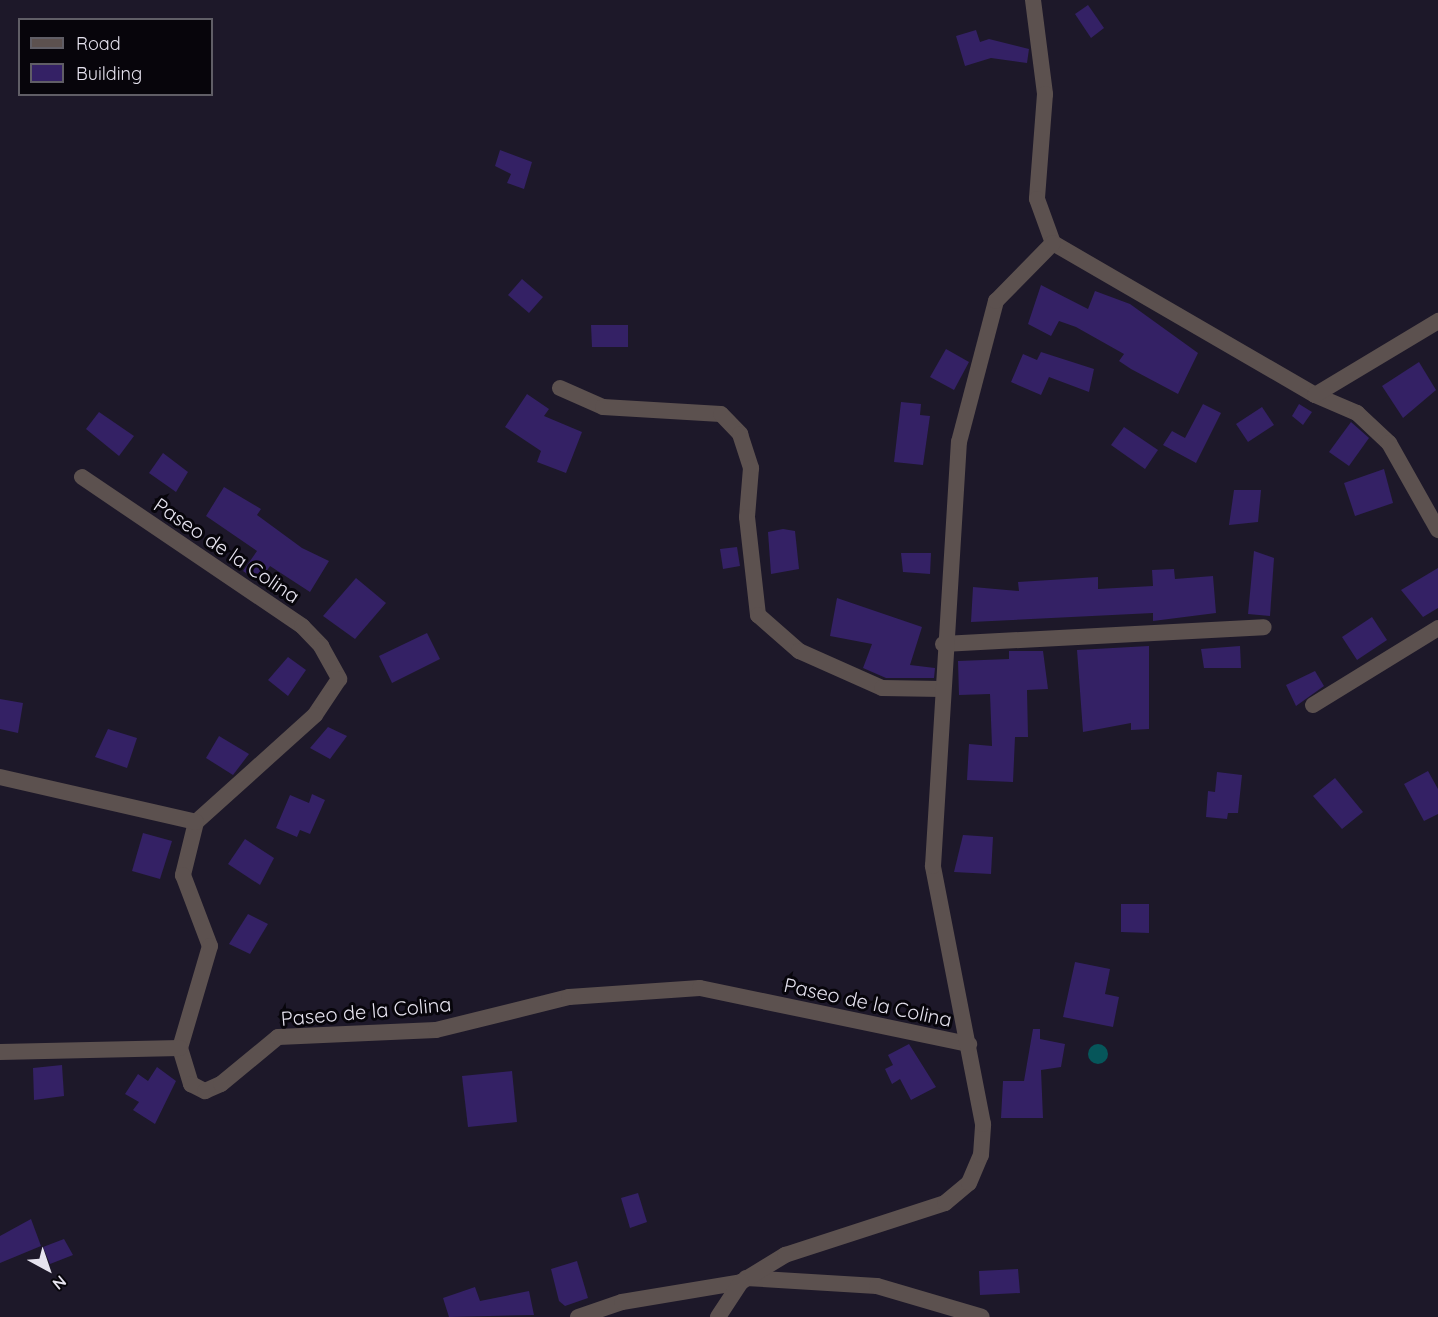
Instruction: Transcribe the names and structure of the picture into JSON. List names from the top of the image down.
{
  "streets": {
    "street": ["Paseo de la Colina"]
  },
  "legend": ["Road", "Building"],
  "north": "bottom right"
}
